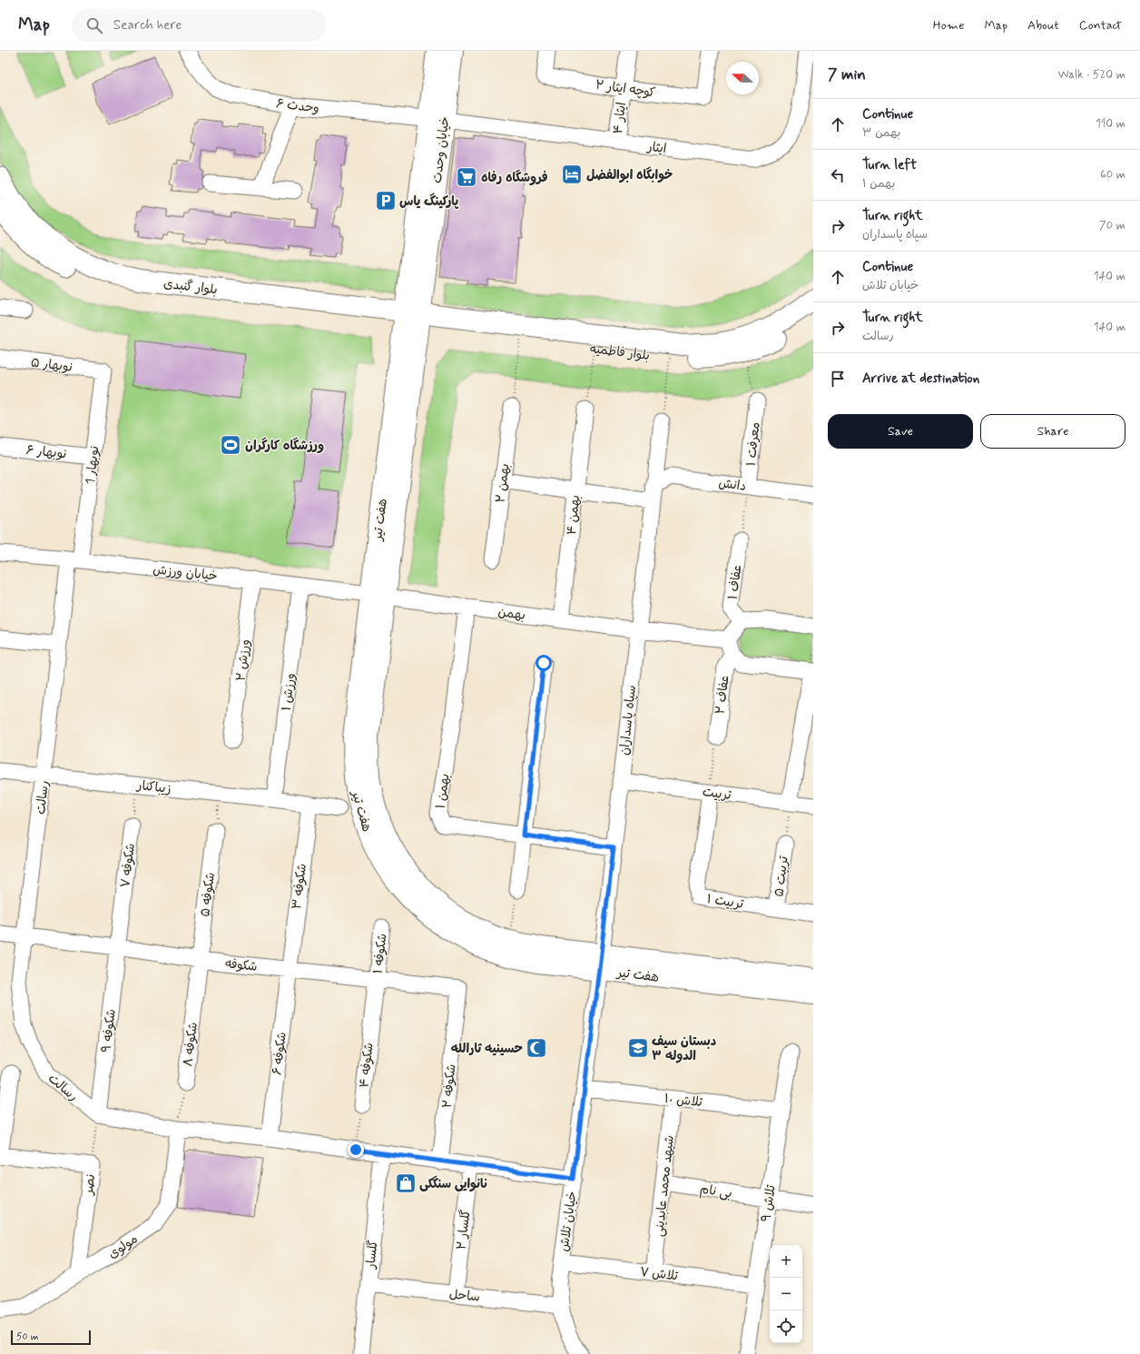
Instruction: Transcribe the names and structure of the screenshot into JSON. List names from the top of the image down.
{
  "streets": {
    "main road": [
      "خیابان وحدت",
      "بلوار گنبدی",
      "بلوار فاطمیه",
      "هفت تیر"
    ],
    "street": [
      "کوچه ایثار ۲",
      "وحدت ۶",
      "ایثار ۴",
      "ایثار",
      "نوبهار ۵",
      "معرفت ۱",
      "نوبهار ۶",
      "نوبهار 1",
      "بهمن ۲",
      "دانش",
      "بهمن ۴",
      "خیابان ورزش",
      "عفاف ۱",
      "بهمن",
      "ورزش ۲",
      "ورزش ۱",
      "عفاف ۲",
      "سپاه پاسداران",
      "زیباکنار",
      "بهمن ۱",
      "تربیت",
      "رسالت",
      "شکوفه ۷",
      "تربیت ۵",
      "شکوفه ۳",
      "شکوفه ۵",
      "تربیت ۱",
      "شکوفه ۱",
      "شکوفه",
      "شکوفه ۹",
      "شکوفه ۸",
      "شکوفه ۶",
      "شکوفه ۴",
      "شکوفه ۲",
      "تلاش ۱۰",
      "نصر",
      "شیهد محمد عابدینی",
      "بی نام",
      "تلاش ۹",
      "خیابان تلاش",
      "گلسار ۲",
      "مولوی",
      "گلسار",
      "تلاش ۷",
      "ساحل"
    ]
  },
  "crossings": [
    ["کوچه ایثار ۲", "ایثار ۴"],
    ["وحدت ۶", "ایثار"],
    ["وحدت ۶", "خیابان وحدت"],
    ["ایثار ۴", "ایثار"],
    ["ایثار", "خیابان وحدت"],
    ["خیابان وحدت", "بلوار گنبدی"],
    ["خیابان وحدت", "بلوار فاطمیه"],
    ["خیابان وحدت", "هفت تیر"],
    ["بلوار گنبدی", "بلوار فاطمیه"],
    ["بلوار گنبدی", "هفت تیر"],
    ["بلوار فاطمیه", "هفت تیر"],
    ["نوبهار ۵", "نوبهار 1"],
    ["معرفت ۱", "دانش"],
    ["نوبهار ۶", "نوبهار 1"],
    ["نوبهار 1", "خیابان ورزش"],
    ["نوبهار 1", "رسالت"],
    ["دانش", "سپاه پاسداران"],
    ["بهمن ۴", "بهمن"],
    ["هفت تیر", "خیابان ورزش"],
    ["هفت تیر", "بهمن"],
    ["هفت تیر", "سپاه پاسداران"],
    ["هفت تیر", "خیابان تلاش"],
    ["خیابان ورزش", "بهمن"],
    ["خیابان ورزش", "ورزش ۲"],
    ["خیابان ورزش", "ورزش ۱"],
    ["خیابان ورزش", "رسالت"],
    ["عفاف ۱", "عفاف ۲"],
    ["بهمن", "عفاف ۲"],
    ["بهمن", "سپاه پاسداران"],
    ["بهمن", "بهمن ۱"],
    ["ورزش ۱", "زیباکنار"],
    ["سپاه پاسداران", "بهمن ۱"],
    ["سپاه پاسداران", "تربیت"],
    ["سپاه پاسداران", "خیابان تلاش"],
    ["زیباکنار", "رسالت"],
    ["زیباکنار", "شکوفه ۷"],
    ["زیباکنار", "شکوفه ۳"],
    ["تربیت", "تربیت ۱"],
    ["رسالت", "شکوفه"],
    ["رسالت", "شکوفه ۹"],
    ["رسالت", "شکوفه ۸"],
    ["رسالت", "شکوفه ۶"],
    ["رسالت", "شکوفه ۴"],
    ["رسالت", "شکوفه ۲"],
    ["رسالت", "خیابان تلاش"],
    ["رسالت", "گلسار ۲"],
    ["رسالت", "مولوی"],
    ["رسالت", "گلسار"],
    ["شکوفه ۷", "شکوفه"],
    ["شکوفه ۷", "شکوفه ۹"],
    ["تربیت ۵", "تربیت ۱"],
    ["شکوفه ۳", "شکوفه"],
    ["شکوفه ۳", "شکوفه ۶"],
    ["شکوفه ۵", "شکوفه"],
    ["شکوفه ۵", "شکوفه ۸"],
    ["شکوفه ۱", "شکوفه"],
    ["شکوفه ۱", "شکوفه ۴"],
    ["شکوفه", "شکوفه ۹"],
    ["شکوفه", "شکوفه ۸"],
    ["شکوفه", "شکوفه ۶"],
    ["شکوفه", "شکوفه ۴"],
    ["شکوفه", "شکوفه ۲"],
    ["شکوفه ۸", "مولوی"],
    ["تلاش ۱۰", "شیهد محمد عابدینی"],
    ["تلاش ۱۰", "تلاش ۹"],
    ["تلاش ۱۰", "خیابان تلاش"],
    ["نصر", "مولوی"],
    ["شیهد محمد عابدینی", "بی نام"],
    ["شیهد محمد عابدینی", "تلاش ۷"],
    ["بی نام", "تلاش ۹"],
    ["تلاش ۹", "تلاش ۷"],
    ["خیابان تلاش", "تلاش ۷"],
    ["خیابان تلاش", "ساحل"],
    ["گلسار ۲", "ساحل"],
    ["گلسار", "ساحل"]
  ],
  "places": {
    "hotel": ["خوابگاه ابوالفضل"],
    "supermarket": ["فروشگاه رفاه"],
    "parking": ["پارکینگ یاس"],
    "sports": ["ورزشگاه کارگران"],
    "mosque": ["حسینیه ثارالله"],
    "school or university": ["دبستان سیف الدوله ۳"],
    "shop": ["نانوایی سنگکی"]
  },
  "scale_bar": "50 m",
  "north": "left",
  "page": {
    "header": "Map",
    "search": "Search here",
    "nav": [
      "Home",
      "Map",
      "About",
      "Contact"
    ],
    "heading": ["7 min", "Walk · 520 m"],
    "list": [
      ["Continue", "بهمن ۳", "110 m"],
      ["Turn left", "بهمن ۱", "60 m"],
      ["Turn right", "سپاه پاسداران", "70 m"],
      ["Continue", "خیابان تلاش", "140 m"],
      ["Turn right", "رسالت", "140 m"],
      "Arrive at destination"
    ],
    "buttons": ["Save", "Share"],
    "map_buttons": ["+", "−"],
    "scale": "50 m"
  }
}
